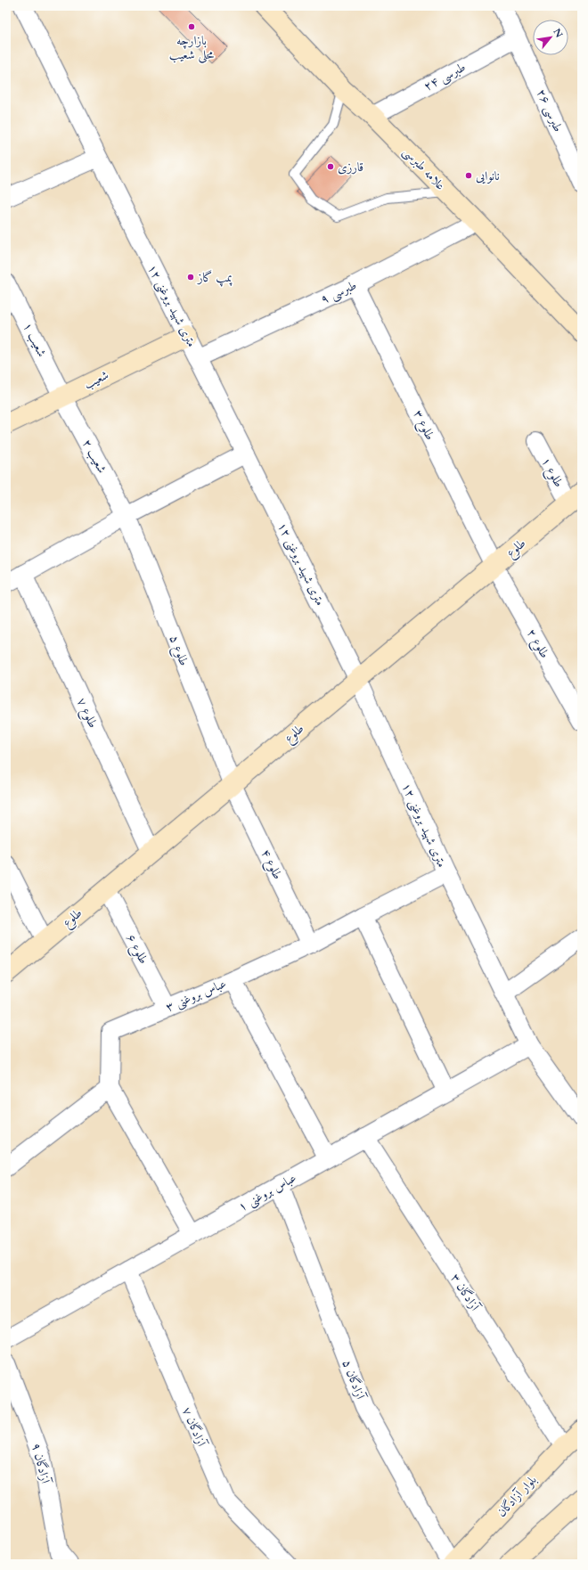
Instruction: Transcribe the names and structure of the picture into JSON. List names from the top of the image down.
{
  "streets": {
    "street": [
      "طبرسی ۲۴",
      "طبرسی ۲۶",
      "علامه طبرسی",
      "طبرسی ۹",
      "۱۲ متری شهید بروغنی",
      "شعیب ۱",
      "شعیب",
      "طلوع ۳",
      "شعیب ۲",
      "طلوع ۱",
      "طلوع",
      "طلوع ۲",
      "طلوع ۵",
      "طلوع ۷",
      "طلوع ۴",
      "طلوع ۶",
      "عباس بروغنی ۳",
      "عباس بروغنی ۱",
      "آزادگان ۳",
      "آزادگان ۵",
      "آزادگان ۷",
      "آزادگان ۹",
      "بلوار آزادگان"
    ]
  },
  "crossings": [
    ["طبرسی ۲۴", "طبرسی ۲۶"],
    ["طبرسی ۲۴", "علامه طبرسی"],
    ["علامه طبرسی", "طبرسی ۹"],
    ["طبرسی ۹", "۱۲ متری شهید بروغنی"],
    ["طبرسی ۹", "طلوع ۳"],
    ["۱۲ متری شهید بروغنی", "شعیب"],
    ["۱۲ متری شهید بروغنی", "طلوع"],
    ["۱۲ متری شهید بروغنی", "عباس بروغنی ۳"],
    ["۱۲ متری شهید بروغنی", "عباس بروغنی ۱"],
    ["شعیب ۱", "شعیب"],
    ["شعیب ۱", "شعیب ۲"],
    ["شعیب", "شعیب ۲"],
    ["طلوع ۳", "طلوع"],
    ["طلوع ۳", "طلوع ۲"],
    ["شعیب ۲", "طلوع ۵"],
    ["طلوع ۱", "طلوع"],
    ["طلوع", "طلوع ۲"],
    ["طلوع", "طلوع ۵"],
    ["طلوع", "طلوع ۷"],
    ["طلوع", "طلوع ۴"],
    ["طلوع", "طلوع ۶"],
    ["طلوع ۵", "طلوع ۴"],
    ["طلوع ۴", "عباس بروغنی ۳"],
    ["طلوع ۶", "عباس بروغنی ۳"],
    ["عباس بروغنی ۱", "آزادگان ۳"],
    ["عباس بروغنی ۱", "آزادگان ۵"],
    ["عباس بروغنی ۱", "آزادگان ۷"],
    ["آزادگان ۳", "بلوار آزادگان"],
    ["آزادگان ۵", "بلوار آزادگان"]
  ],
  "places": [
    "بازارچه محلی شعیب",
    "قارزی",
    "نانوایی",
    "پمپ گاز"
  ],
  "north": "top right"
}
